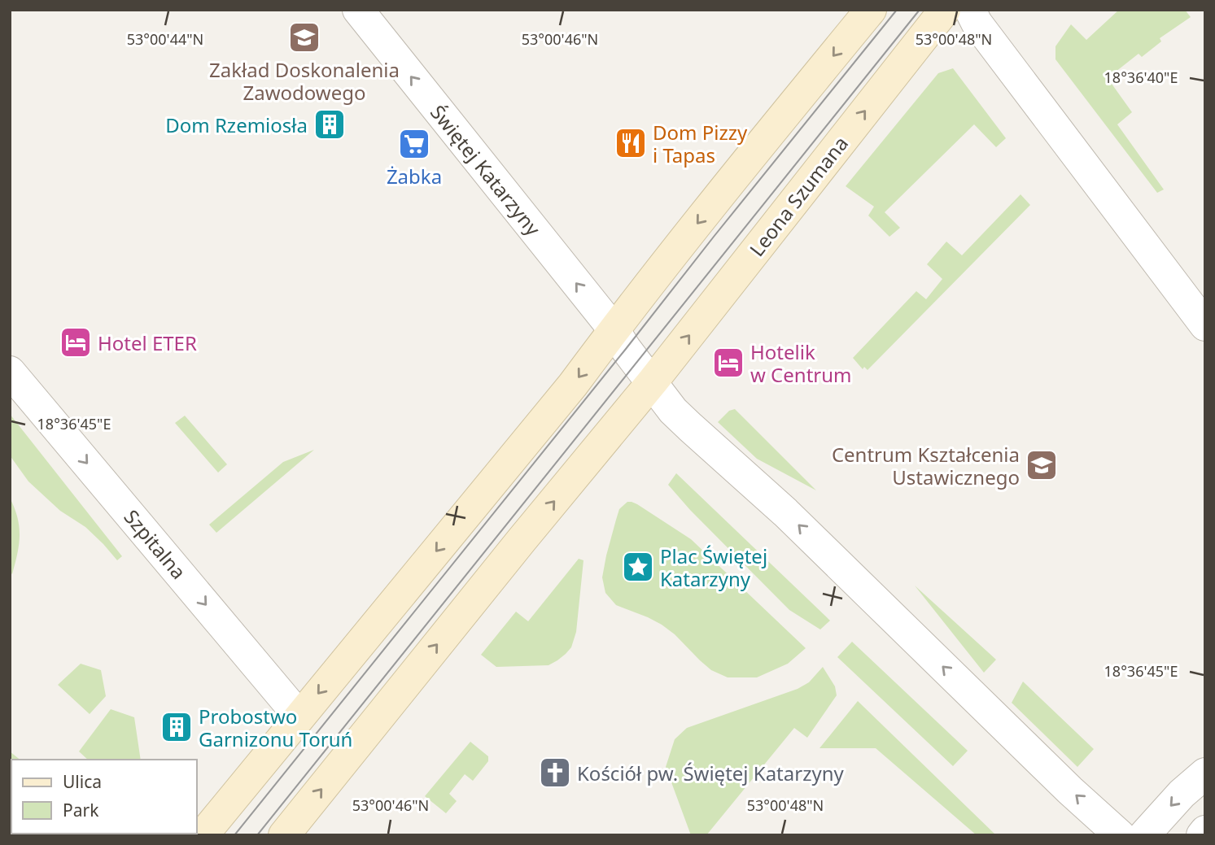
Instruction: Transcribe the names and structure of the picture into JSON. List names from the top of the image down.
{
  "streets": {
    "street": ["Świętej Katarzyny", "Leona Szumana", "Szpitalna"]
  },
  "crossings": [
    ["Świętej Katarzyny", "Leona Szumana"]
  ],
  "one_way": ["Świętej Katarzyny", "Szpitalna"],
  "places": {
    "school or university": ["Zakład Doskonalenia Zawodowego", "Centrum Kształcenia Ustawicznego"],
    "building": ["Dom Rzemiosła", "Probostwo Garnizonu Toruń"],
    "restaurant": ["Dom Pizzy i Tapas"],
    "supermarket": ["Żabka"],
    "hotel": ["Hotel ETER", "Hotelik w Centrum"],
    "place": ["Plac Świętej Katarzyny"],
    "church": ["Kościół pw. Świętej Katarzyny"]
  },
  "legend": ["Ulica", "Park"],
  "coordinates": [
    "53°00'44\"N",
    "53°00'46\"N",
    "53°00'48\"N",
    "18°36'40\"E",
    "18°36'45\"E"
  ]
}
